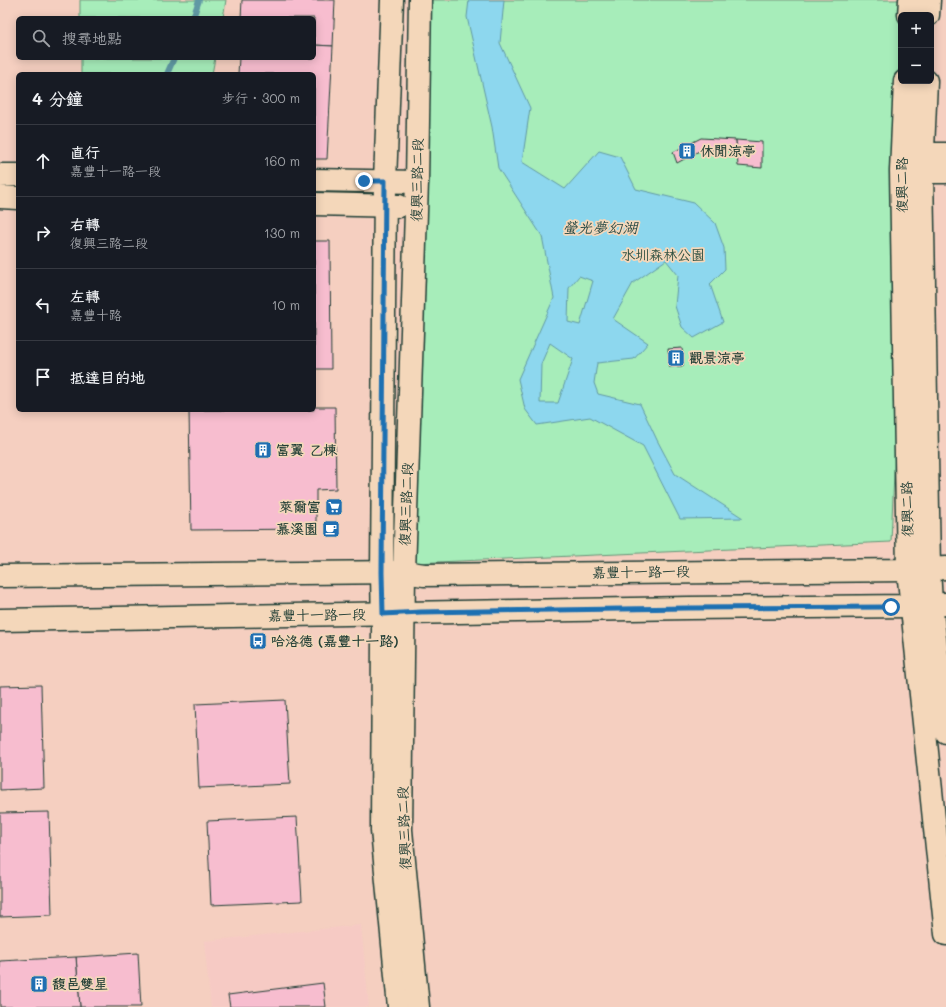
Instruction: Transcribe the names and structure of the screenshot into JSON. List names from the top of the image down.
{
  "streets": {
    "street": ["復興三路二段", "復興二路", "嘉豐十一路一段"]
  },
  "crossings": [
    ["復興三路二段", "嘉豐十一路一段"],
    ["復興二路", "嘉豐十一路一段"]
  ],
  "water": ["螢光夢幻湖"],
  "parks": ["水圳森林公園"],
  "places": {
    "building": [
      "休閒涼亭",
      "觀景涼亭",
      "富翼 乙棟",
      "馥邑雙星"
    ],
    "supermarket": ["萊爾富"],
    "cafe": ["慕溪園"],
    "bus stop": ["哈洛德 (嘉豐十一路)"]
  },
  "page": {
    "map_buttons": ["+", "−"],
    "search": "搜尋地點",
    "heading": ["4 分鐘", "步行 · 300 m"],
    "list": [
      ["直行", "嘉豐十一路一段", "160 m"],
      ["右轉", "復興三路二段", "130 m"],
      ["左轉", "嘉豐十路", "10 m"],
      "抵達目的地"
    ]
  }
}
